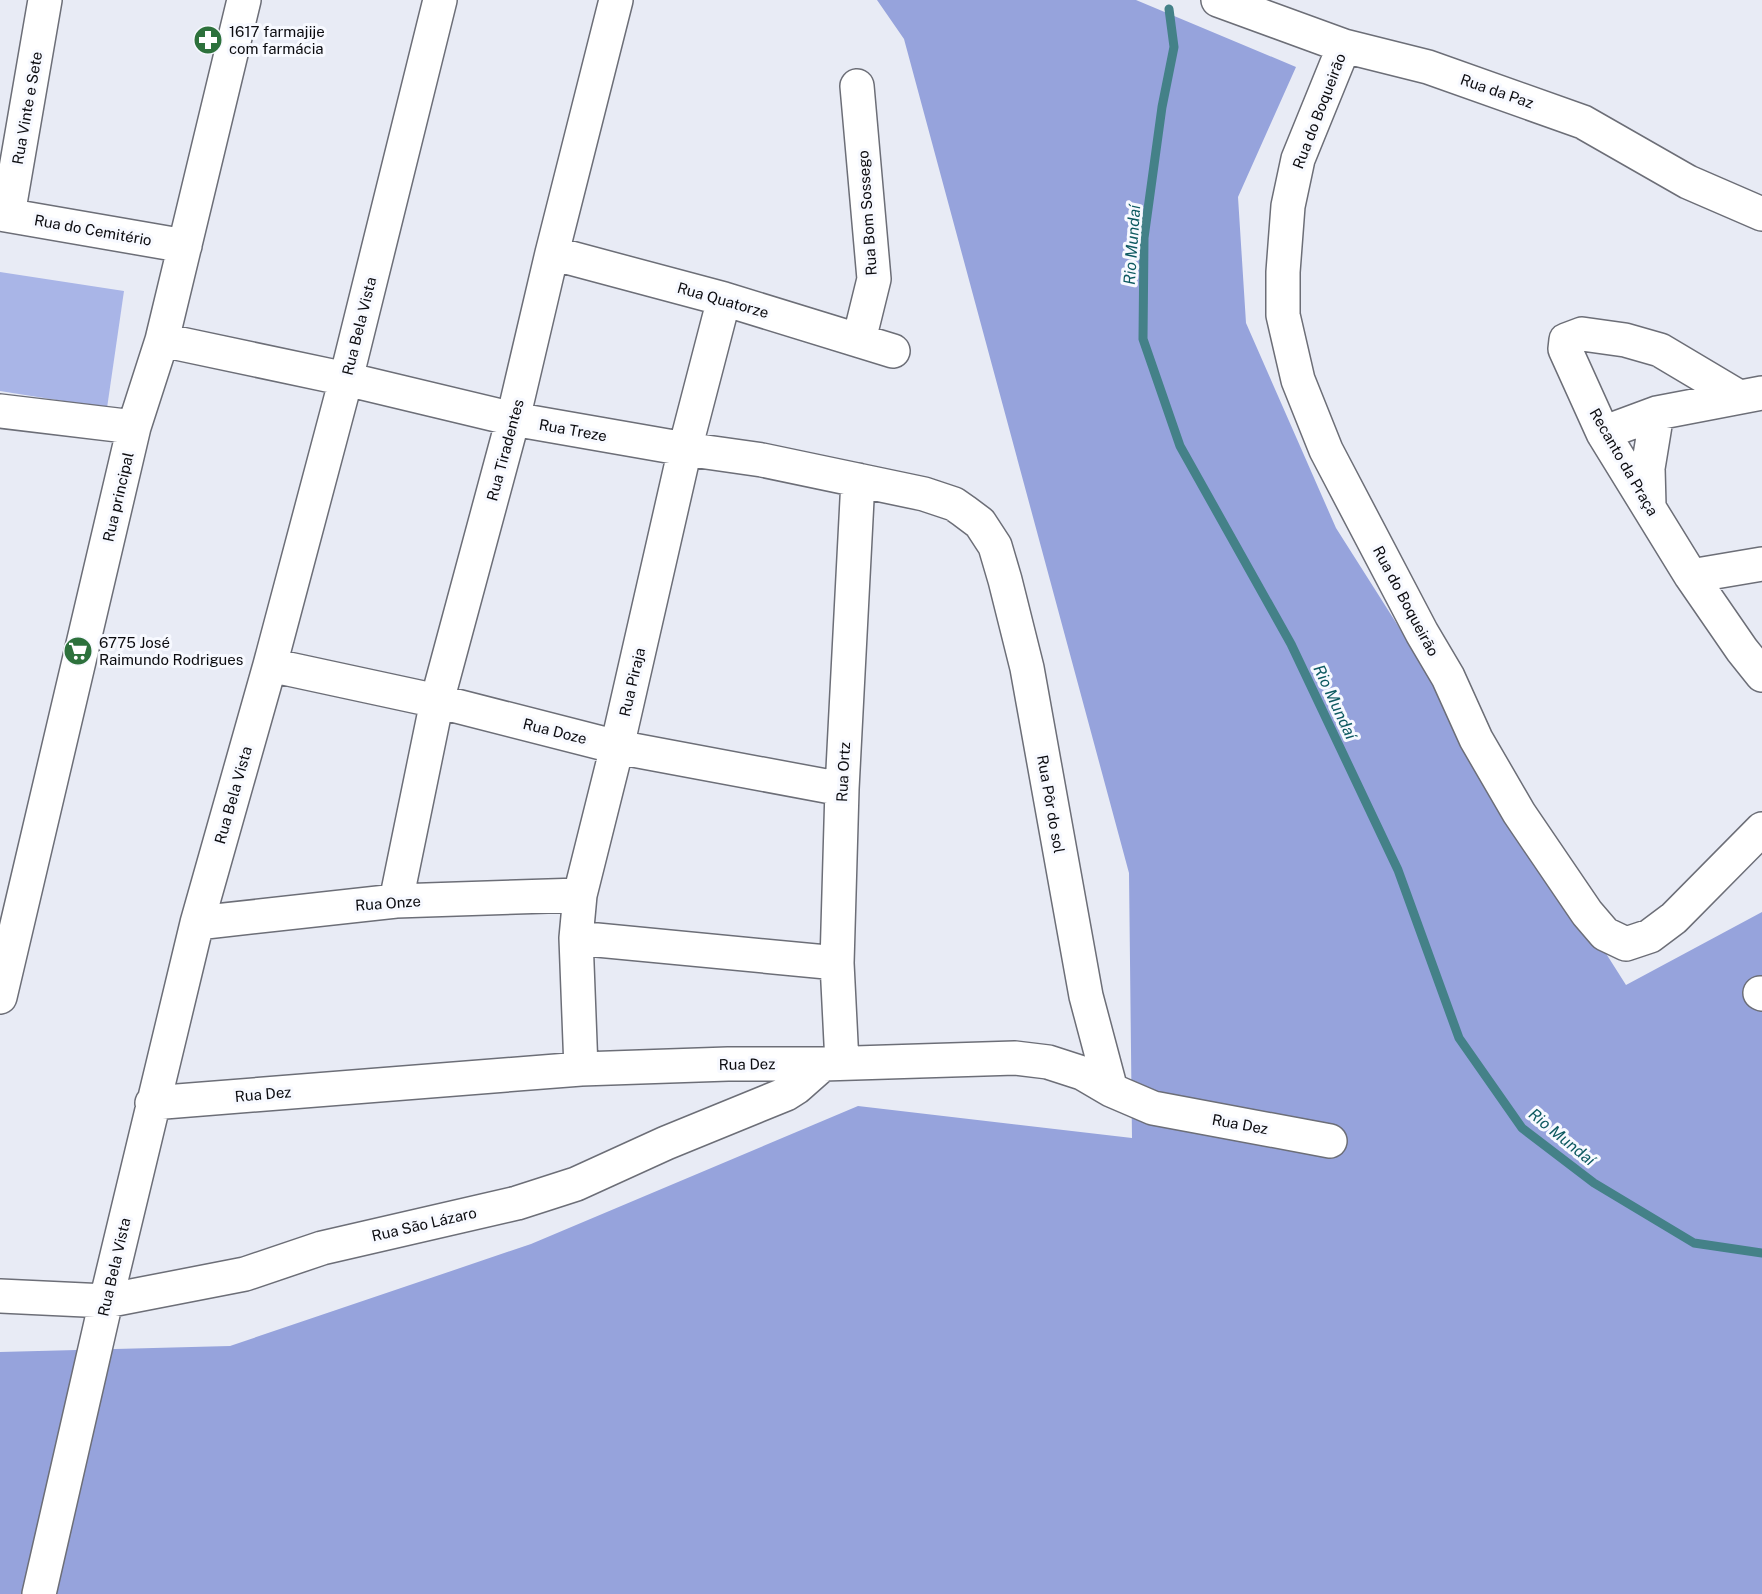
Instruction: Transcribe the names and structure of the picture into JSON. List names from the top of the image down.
{
  "streets": {
    "street": [
      "Rua da Paz",
      "Rua Vinte e Sete",
      "Rua do Boqueirão",
      "Rua Bom Sossego",
      "Rua do Cemitério",
      "Rua Quatorze",
      "Rua Bela Vista",
      "Rua Treze",
      "Rua Tiradentes",
      "Recanto da Praça",
      "Rua principal",
      "Rua Piraja",
      "Rua Doze",
      "Rua Ortz",
      "Rua Pôr do sol",
      "Rua Onze",
      "Rua Dez",
      "Rua São Lázaro"
    ]
  },
  "crossings": [
    ["Rua da Paz", "Rua do Boqueirão"],
    ["Rua Vinte e Sete", "Rua do Cemitério"],
    ["Rua Bom Sossego", "Rua Quatorze"],
    ["Rua do Cemitério", "Rua principal"],
    ["Rua Quatorze", "Rua Tiradentes"],
    ["Rua Quatorze", "Rua Piraja"],
    ["Rua Bela Vista", "Rua Treze"],
    ["Rua Bela Vista", "Rua Doze"],
    ["Rua Bela Vista", "Rua Onze"],
    ["Rua Bela Vista", "Rua Dez"],
    ["Rua Bela Vista", "Rua São Lázaro"],
    ["Rua Treze", "Rua Tiradentes"],
    ["Rua Treze", "Rua principal"],
    ["Rua Treze", "Rua Piraja"],
    ["Rua Treze", "Rua Ortz"],
    ["Rua Treze", "Rua Pôr do sol"],
    ["Rua Tiradentes", "Rua Doze"],
    ["Rua Tiradentes", "Rua Onze"],
    ["Rua Piraja", "Rua Doze"],
    ["Rua Piraja", "Rua Onze"],
    ["Rua Piraja", "Rua Dez"],
    ["Rua Doze", "Rua Ortz"],
    ["Rua Ortz", "Rua Dez"],
    ["Rua Ortz", "Rua São Lázaro"],
    ["Rua Pôr do sol", "Rua Dez"],
    ["Rua Dez", "Rua São Lázaro"]
  ],
  "water": ["Rio Mundaí"],
  "places": {
    "pharmacy": ["1617 farmajije com farmácia"],
    "supermarket": ["6775 José Raimundo Rodrigues"]
  }
}
